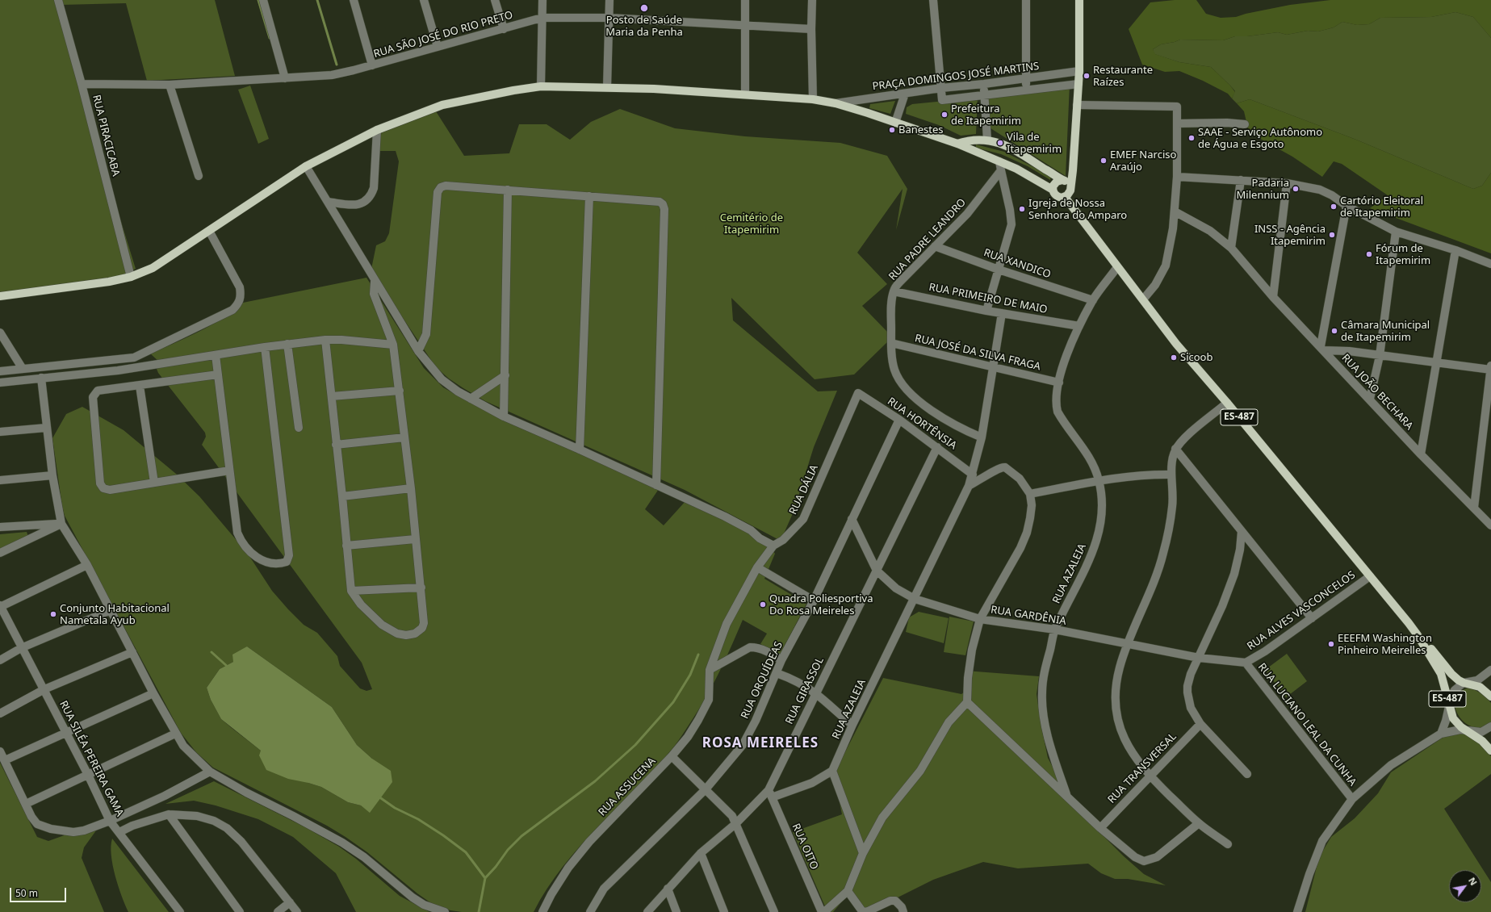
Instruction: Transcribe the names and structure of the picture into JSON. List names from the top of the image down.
{
  "streets": {
    "main road": ["ES-487"],
    "street": [
      "RUA SÃO JOSÉ DO RIO PRETO",
      "PRAÇA DOMINGOS JOSÉ MARTINS",
      "RUA PIRACICABA",
      "RUA PADRE LEANDRO",
      "RUA XANDICO",
      "RUA PRIMEIRO DE MAIO",
      "RUA JOSÉ DA SILVA FRAGA",
      "RUA JOÃO BECHARA",
      "RUA HORTÊNSIA",
      "RUA DÁLIA",
      "RUA AZALEIA",
      "RUA ALVES VASCONCELOS",
      "RUA GARDÊNIA",
      "RUA ORQUÍDEAS",
      "RUA GIRASSOL",
      "RUA LUCIANO LEAL DA CUNHA",
      "RUA SILÉA PEREIRA GAMA",
      "RUA TRANSVERSAL",
      "RUA ASSUCENA",
      "RUA OITO"
    ]
  },
  "crossings": [
    ["RUA SÃO JOSÉ DO RIO PRETO", "RUA PIRACICABA"],
    ["RUA PADRE LEANDRO", "RUA XANDICO"],
    ["RUA PADRE LEANDRO", "RUA PRIMEIRO DE MAIO"],
    ["RUA PADRE LEANDRO", "RUA JOSÉ DA SILVA FRAGA"],
    ["RUA PADRE LEANDRO", "RUA AZALEIA"],
    ["RUA XANDICO", "RUA AZALEIA"],
    ["RUA PRIMEIRO DE MAIO", "RUA AZALEIA"],
    ["RUA JOSÉ DA SILVA FRAGA", "RUA AZALEIA"],
    ["ES-487", "RUA AZALEIA"],
    ["ES-487", "RUA ALVES VASCONCELOS"],
    ["RUA HORTÊNSIA", "RUA DÁLIA"],
    ["RUA HORTÊNSIA", "RUA AZALEIA"],
    ["RUA HORTÊNSIA", "RUA ORQUÍDEAS"],
    ["RUA HORTÊNSIA", "RUA GIRASSOL"],
    ["RUA DÁLIA", "RUA ASSUCENA"],
    ["RUA AZALEIA", "RUA GARDÊNIA"],
    ["RUA ALVES VASCONCELOS", "RUA GARDÊNIA"],
    ["RUA ALVES VASCONCELOS", "RUA LUCIANO LEAL DA CUNHA"],
    ["RUA GARDÊNIA", "RUA ORQUÍDEAS"],
    ["RUA GARDÊNIA", "RUA GIRASSOL"],
    ["RUA GARDÊNIA", "RUA LUCIANO LEAL DA CUNHA"],
    ["RUA GIRASSOL", "RUA OITO"]
  ],
  "districts": ["ROSA MEIRELES"],
  "parks": ["Cemitério de Itapemirim"],
  "places": [
    "Posto de Saúde Maria da Penha",
    "Restaurante Raízes",
    "Prefeitura de Itapemirim",
    "Banestes",
    "SAAE - Serviço Autônomo de Água e Esgoto",
    "Vila de Itapemirim",
    "EMEF Narciso Araújo",
    "Padaria Milennium",
    "Cartório Eleitoral de Itapemirim",
    "Igreja de Nossa Senhora do Amparo",
    "INSS - Agência Itapemirim",
    "Fórum de Itapemirim",
    "Câmara Municipal de Itapemirim",
    "Sicoob",
    "Quadra Poliesportiva Do Rosa Meireles",
    "Conjunto Habitacional Nametala Ayub",
    "EEEFM Washington Pinheiro Meirelles"
  ],
  "scale_bar": "50 m",
  "north": "top right"
}
